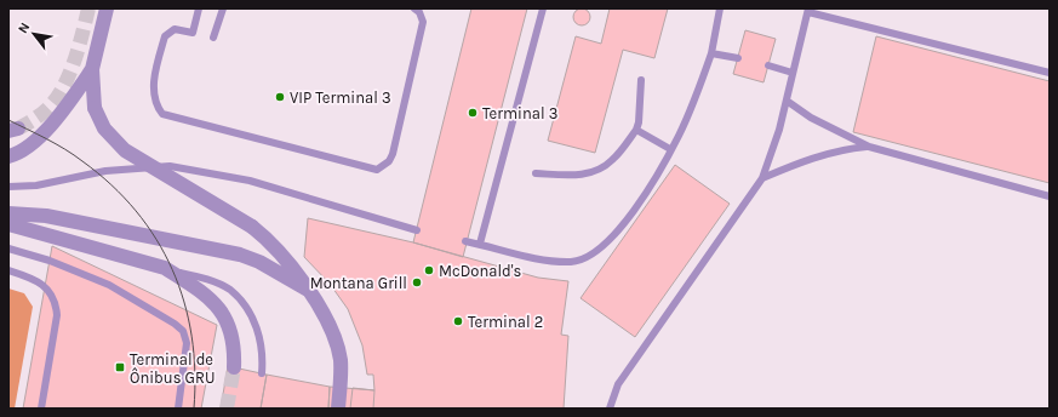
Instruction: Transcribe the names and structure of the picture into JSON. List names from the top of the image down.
{
  "places": {
    "other": [
      "VIP Terminal 3",
      "Terminal 3",
      "McDonald's",
      "Montana Grill",
      "Terminal 2"
    ],
    "transit": ["Terminal de Ônibus GRU"]
  },
  "north": "top left"
}
